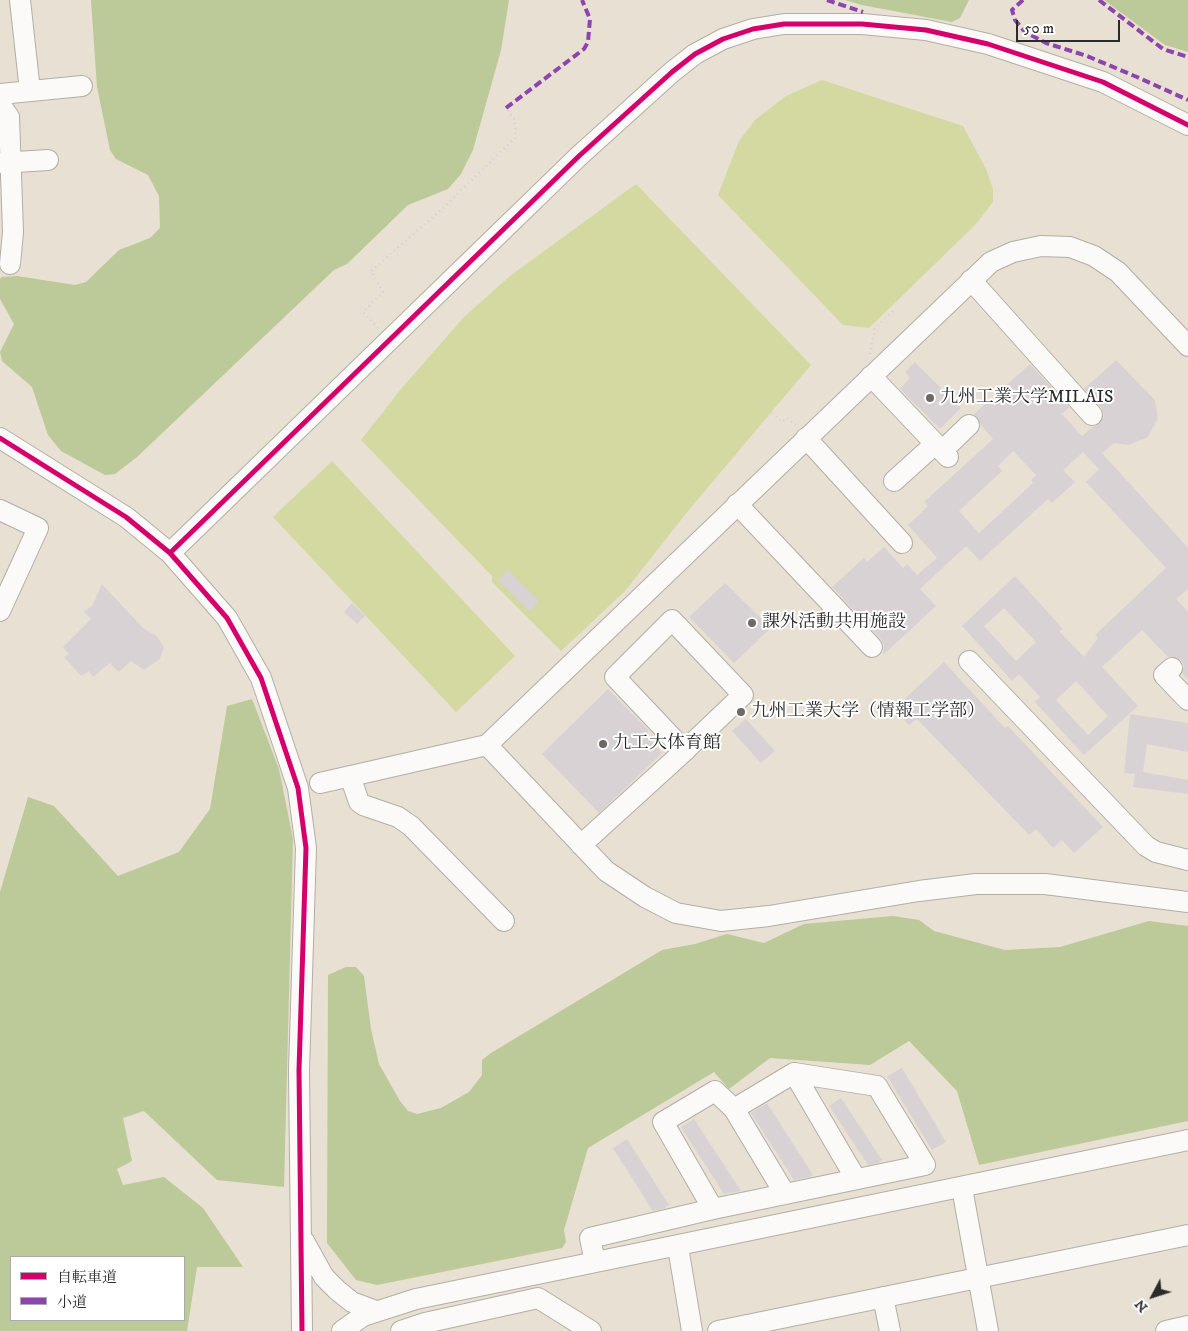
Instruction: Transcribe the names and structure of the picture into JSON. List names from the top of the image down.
{
  "places": [
    "九州工業大学MILAIS",
    "課外活動共用施設",
    "九州工業大学（情報工学部）",
    "九工大体育館"
  ],
  "legend": ["自転車道", "小道"],
  "scale_bar": "50 m",
  "north": "bottom left"
}
